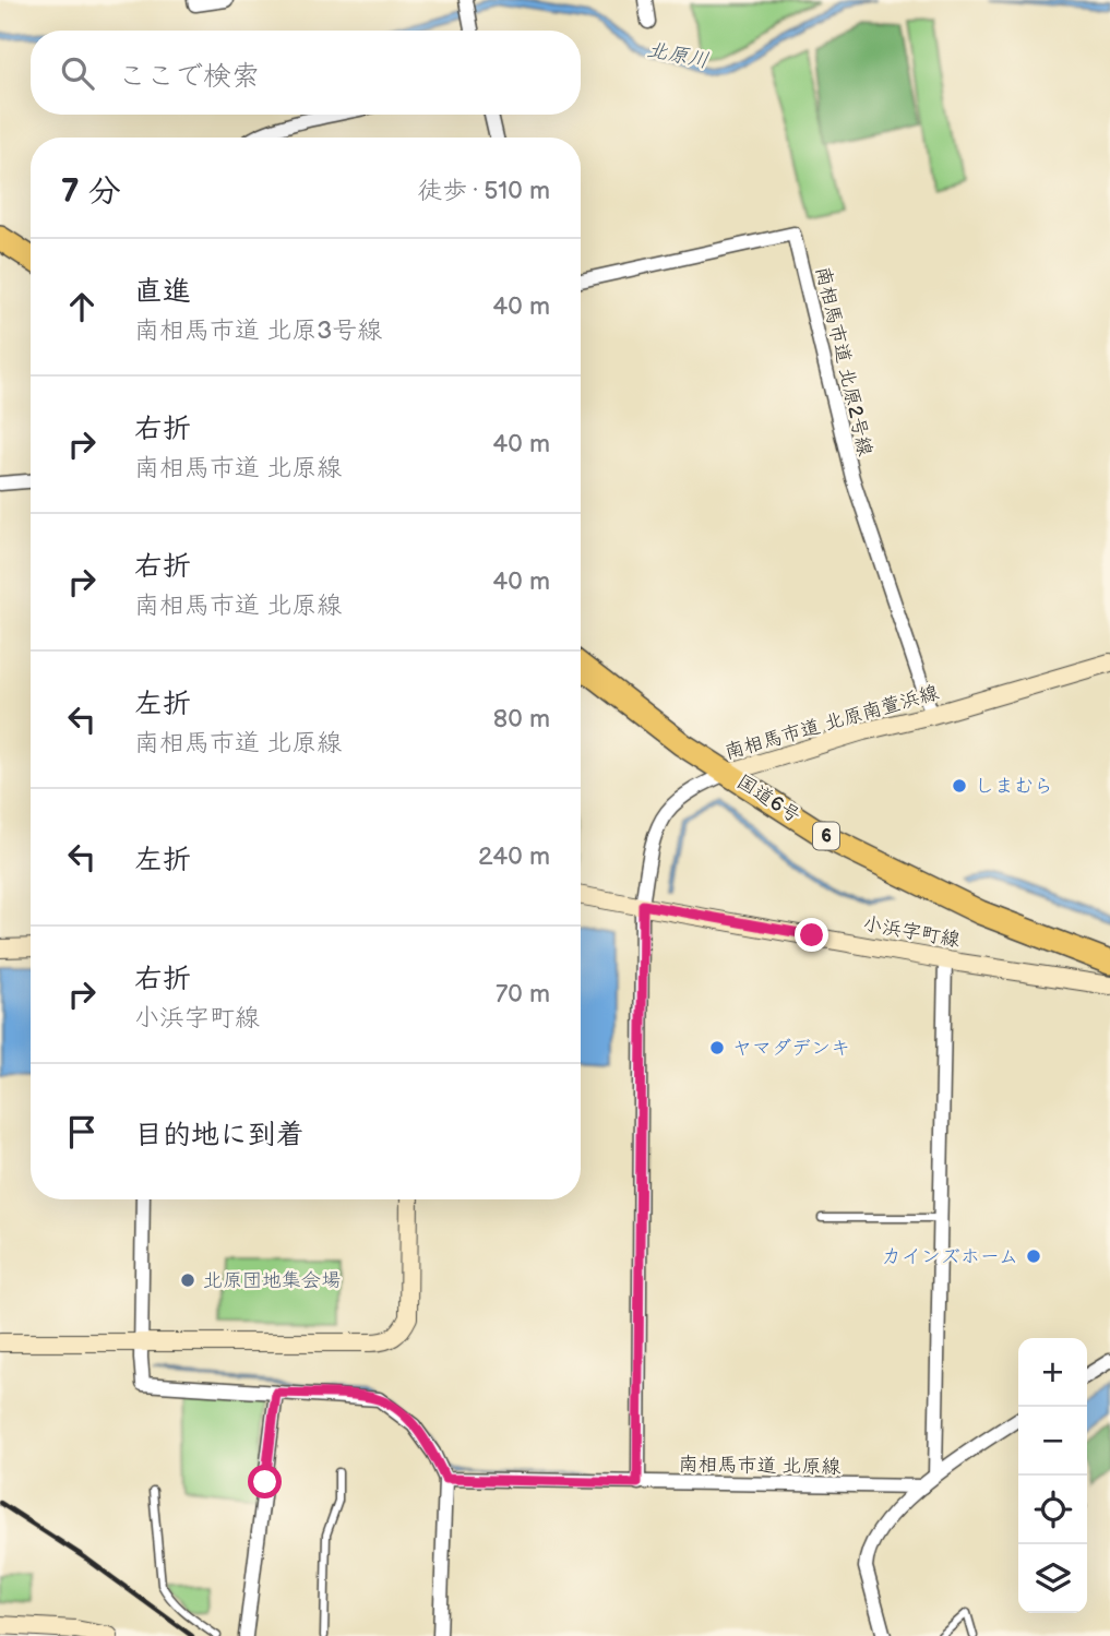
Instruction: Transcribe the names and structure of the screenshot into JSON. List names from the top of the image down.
{
  "streets": {
    "highway": ["国道6号", "6"],
    "street": [
      "南相馬市道 北原2号線",
      "南相馬市道 北原南萱浜線",
      "小浜字町線",
      "南相馬市道 北原線"
    ]
  },
  "crossings": [
    ["南相馬市道 北原2号線", "南相馬市道 北原南萱浜線"],
    ["南相馬市道 北原南萱浜線", "国道6号"],
    ["南相馬市道 北原南萱浜線", "小浜字町線"],
    ["南相馬市道 北原南萱浜線", "南相馬市道 北原線"]
  ],
  "water": ["北原川"],
  "places": [
    "しまむら",
    "ヤマダデンキ",
    "カインズホーム",
    "北原団地集会場"
  ],
  "page": {
    "search": "ここで検索",
    "heading": ["7 分", "徒歩 · 510 m"],
    "list": [
      ["直進", "南相馬市道 北原3号線", "40 m"],
      ["右折", "南相馬市道 北原線", "40 m"],
      ["右折", "南相馬市道 北原線", "40 m"],
      ["左折", "南相馬市道 北原線", "80 m"],
      ["左折", "240 m"],
      ["右折", "小浜字町線", "70 m"],
      "目的地に到着"
    ],
    "map_buttons": ["+", "−"]
  }
}
